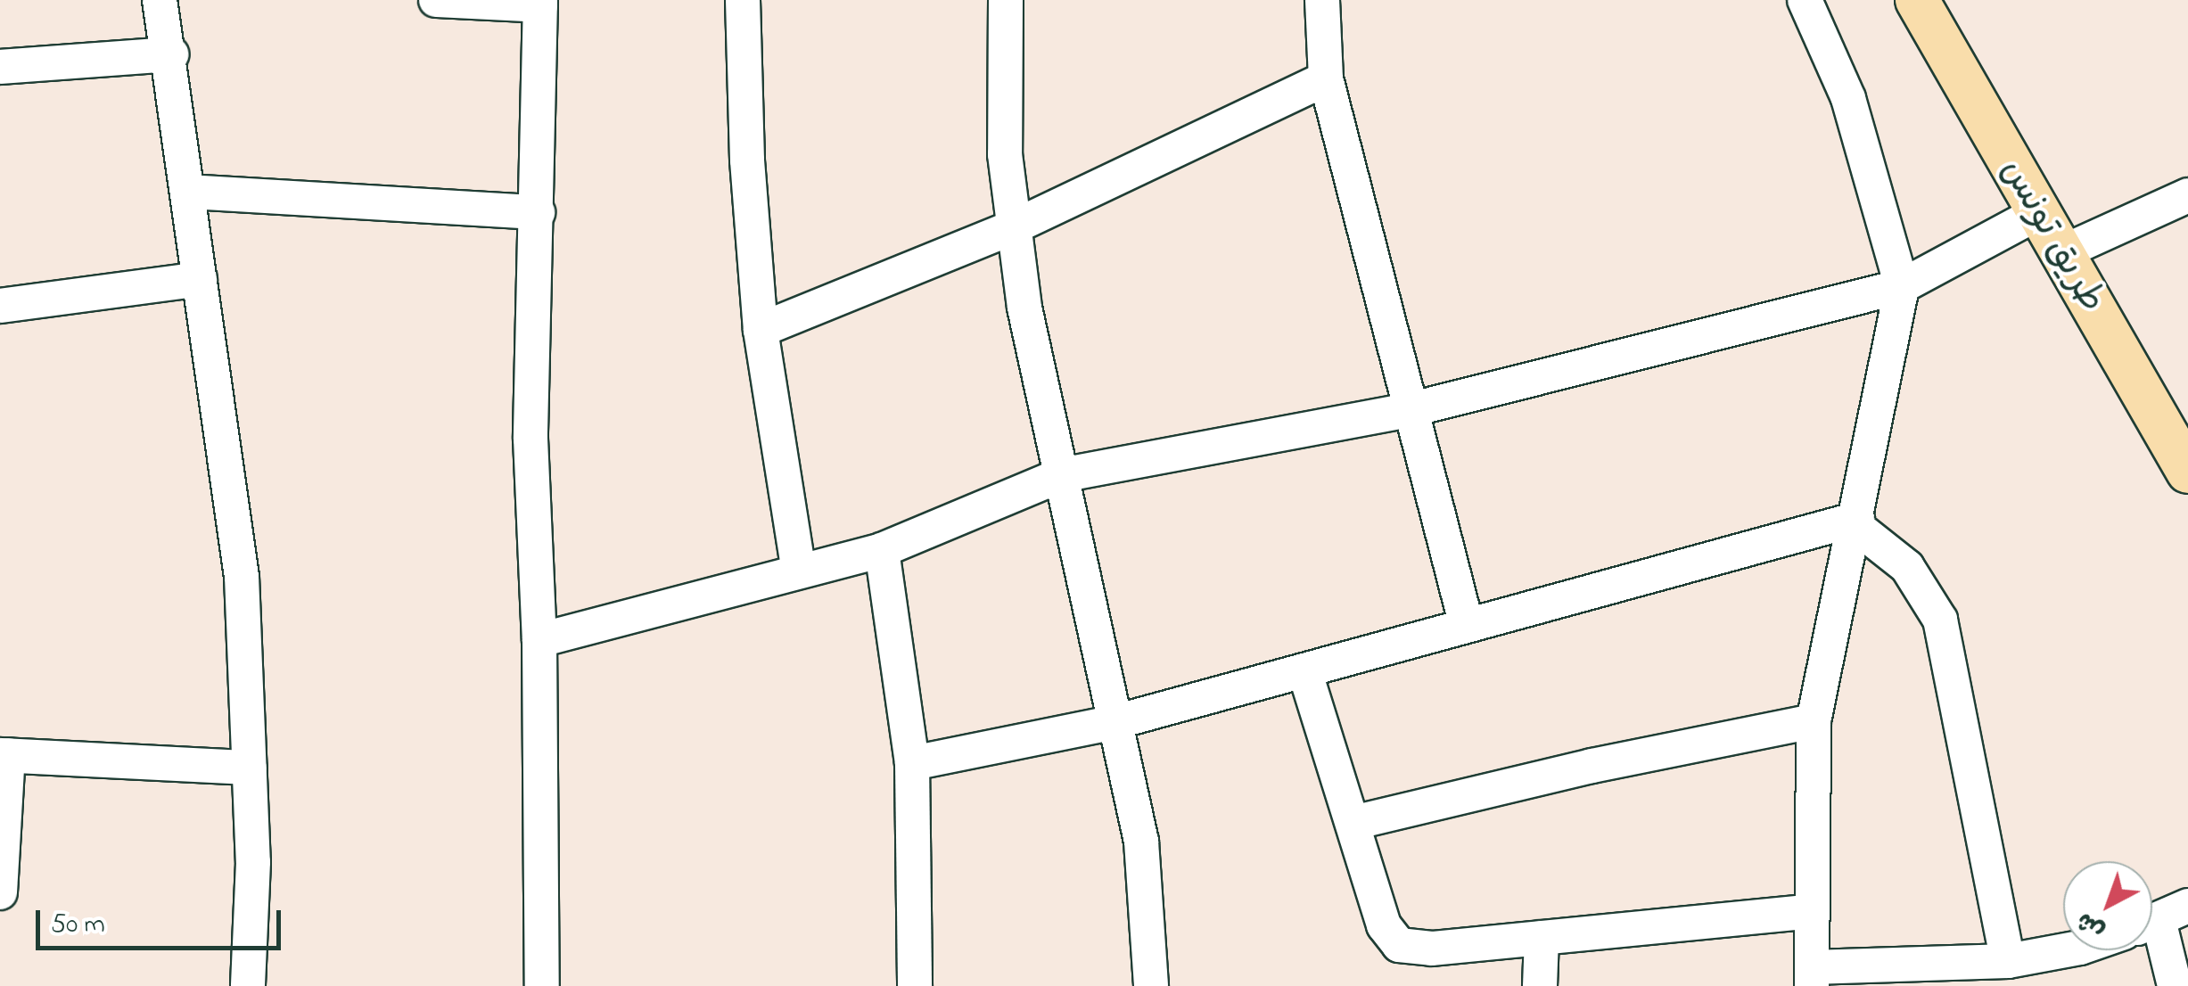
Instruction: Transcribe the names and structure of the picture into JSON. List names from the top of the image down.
{
  "streets": {
    "main road": ["طريق تونس"]
  },
  "scale_bar": "50 m",
  "north": "bottom left"
}
